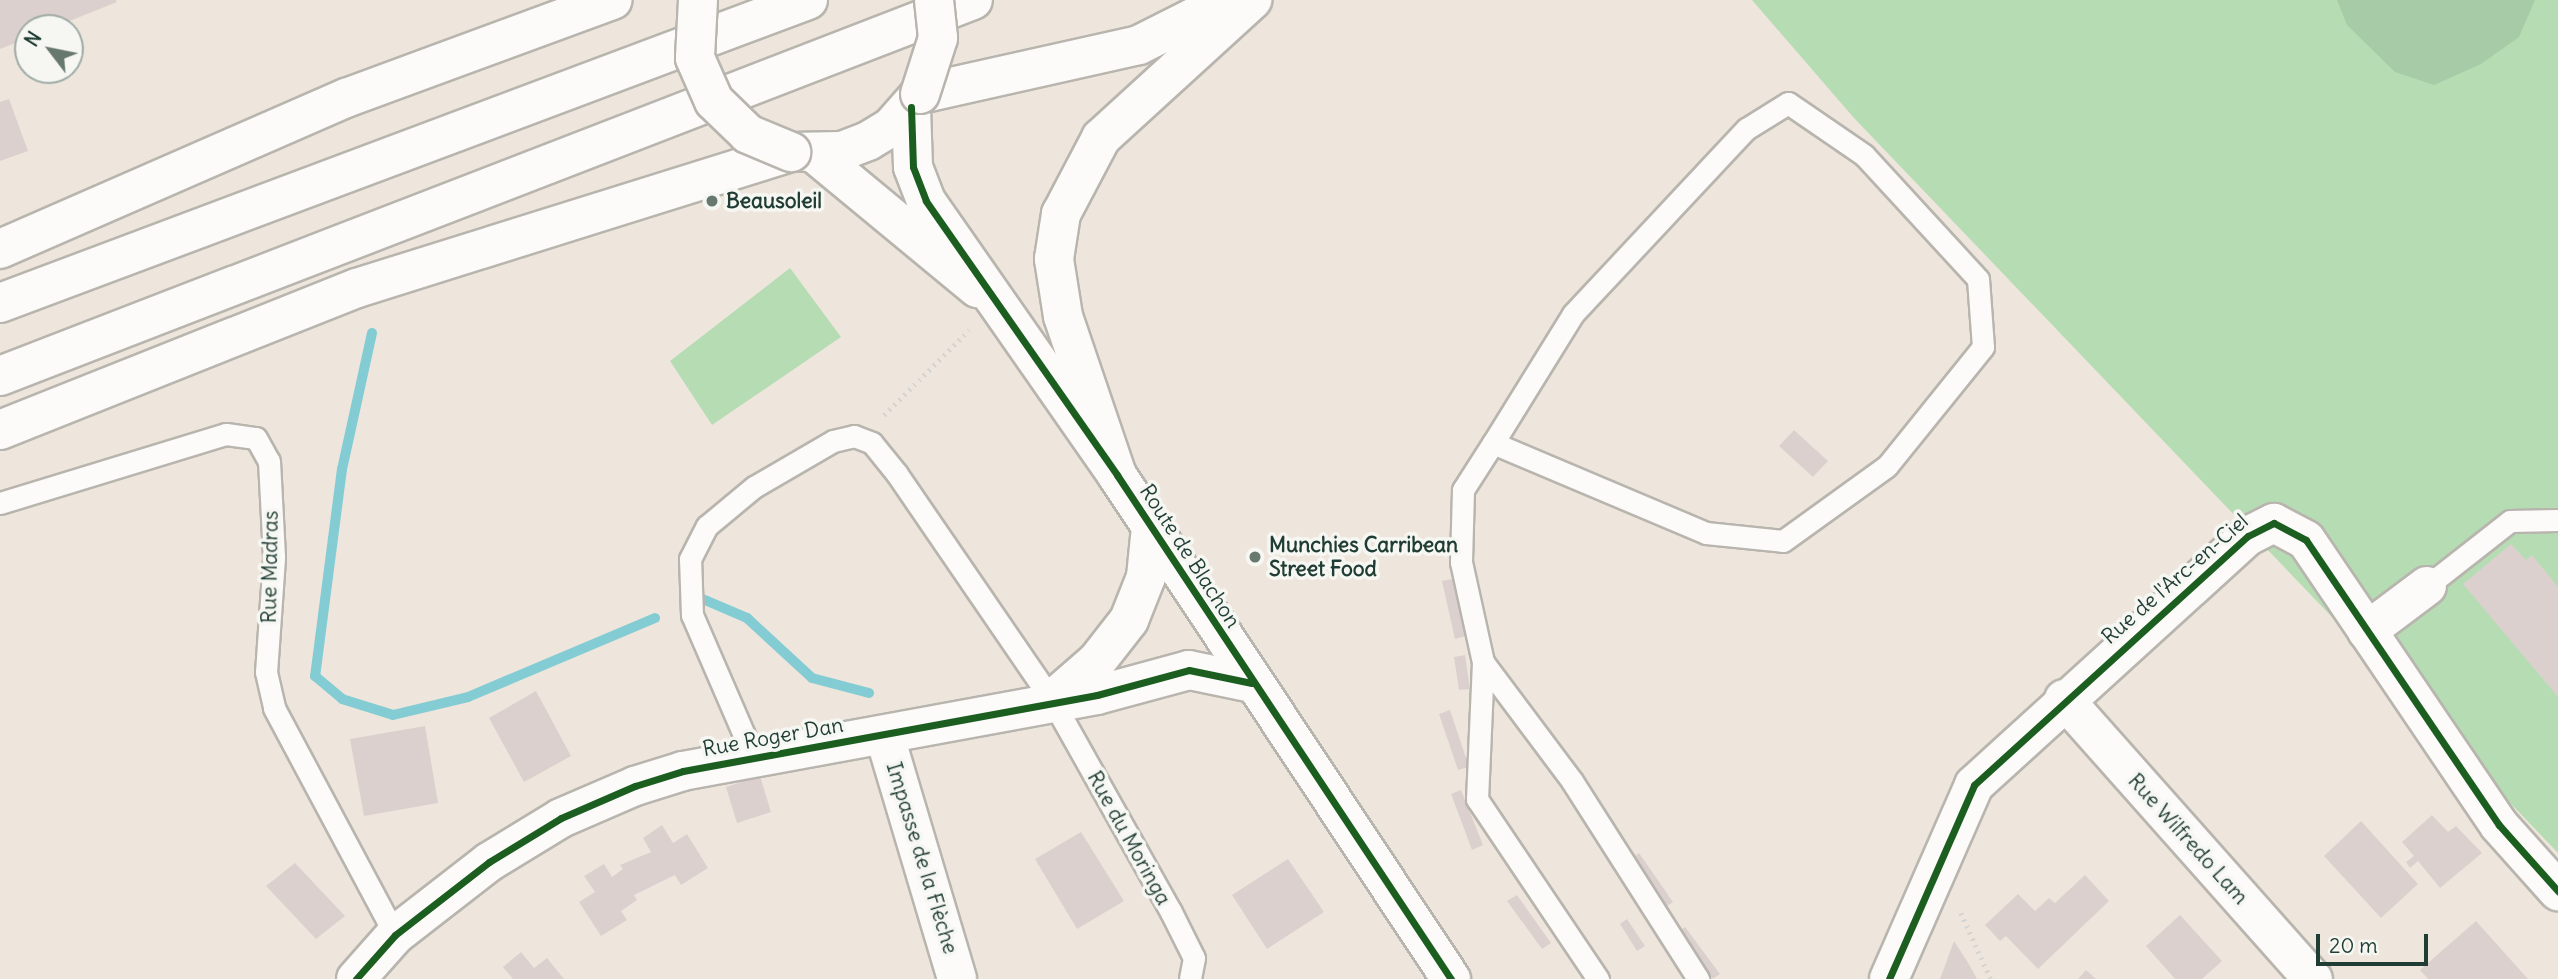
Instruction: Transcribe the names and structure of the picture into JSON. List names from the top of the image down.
{
  "streets": {
    "main road": [
      "Route de Blachon",
      "Rue de l'Arc-en-Ciel",
      "Rue Roger Dan",
      "Rue Wilfredo Lam",
      "Impasse de la Flèche"
    ],
    "lane": ["Rue Madras", "Rue du Moringa"]
  },
  "crossings": [
    ["Route de Blachon", "Rue Roger Dan"],
    ["Rue Madras", "Rue Roger Dan"],
    ["Rue de l'Arc-en-Ciel", "Rue Wilfredo Lam"],
    ["Rue Roger Dan", "Rue du Moringa"],
    ["Rue Roger Dan", "Impasse de la Flèche"]
  ],
  "places": ["Beausoleil", "Munchies Carribean Street Food"],
  "scale_bar": "20 m",
  "north": "top left"
}
